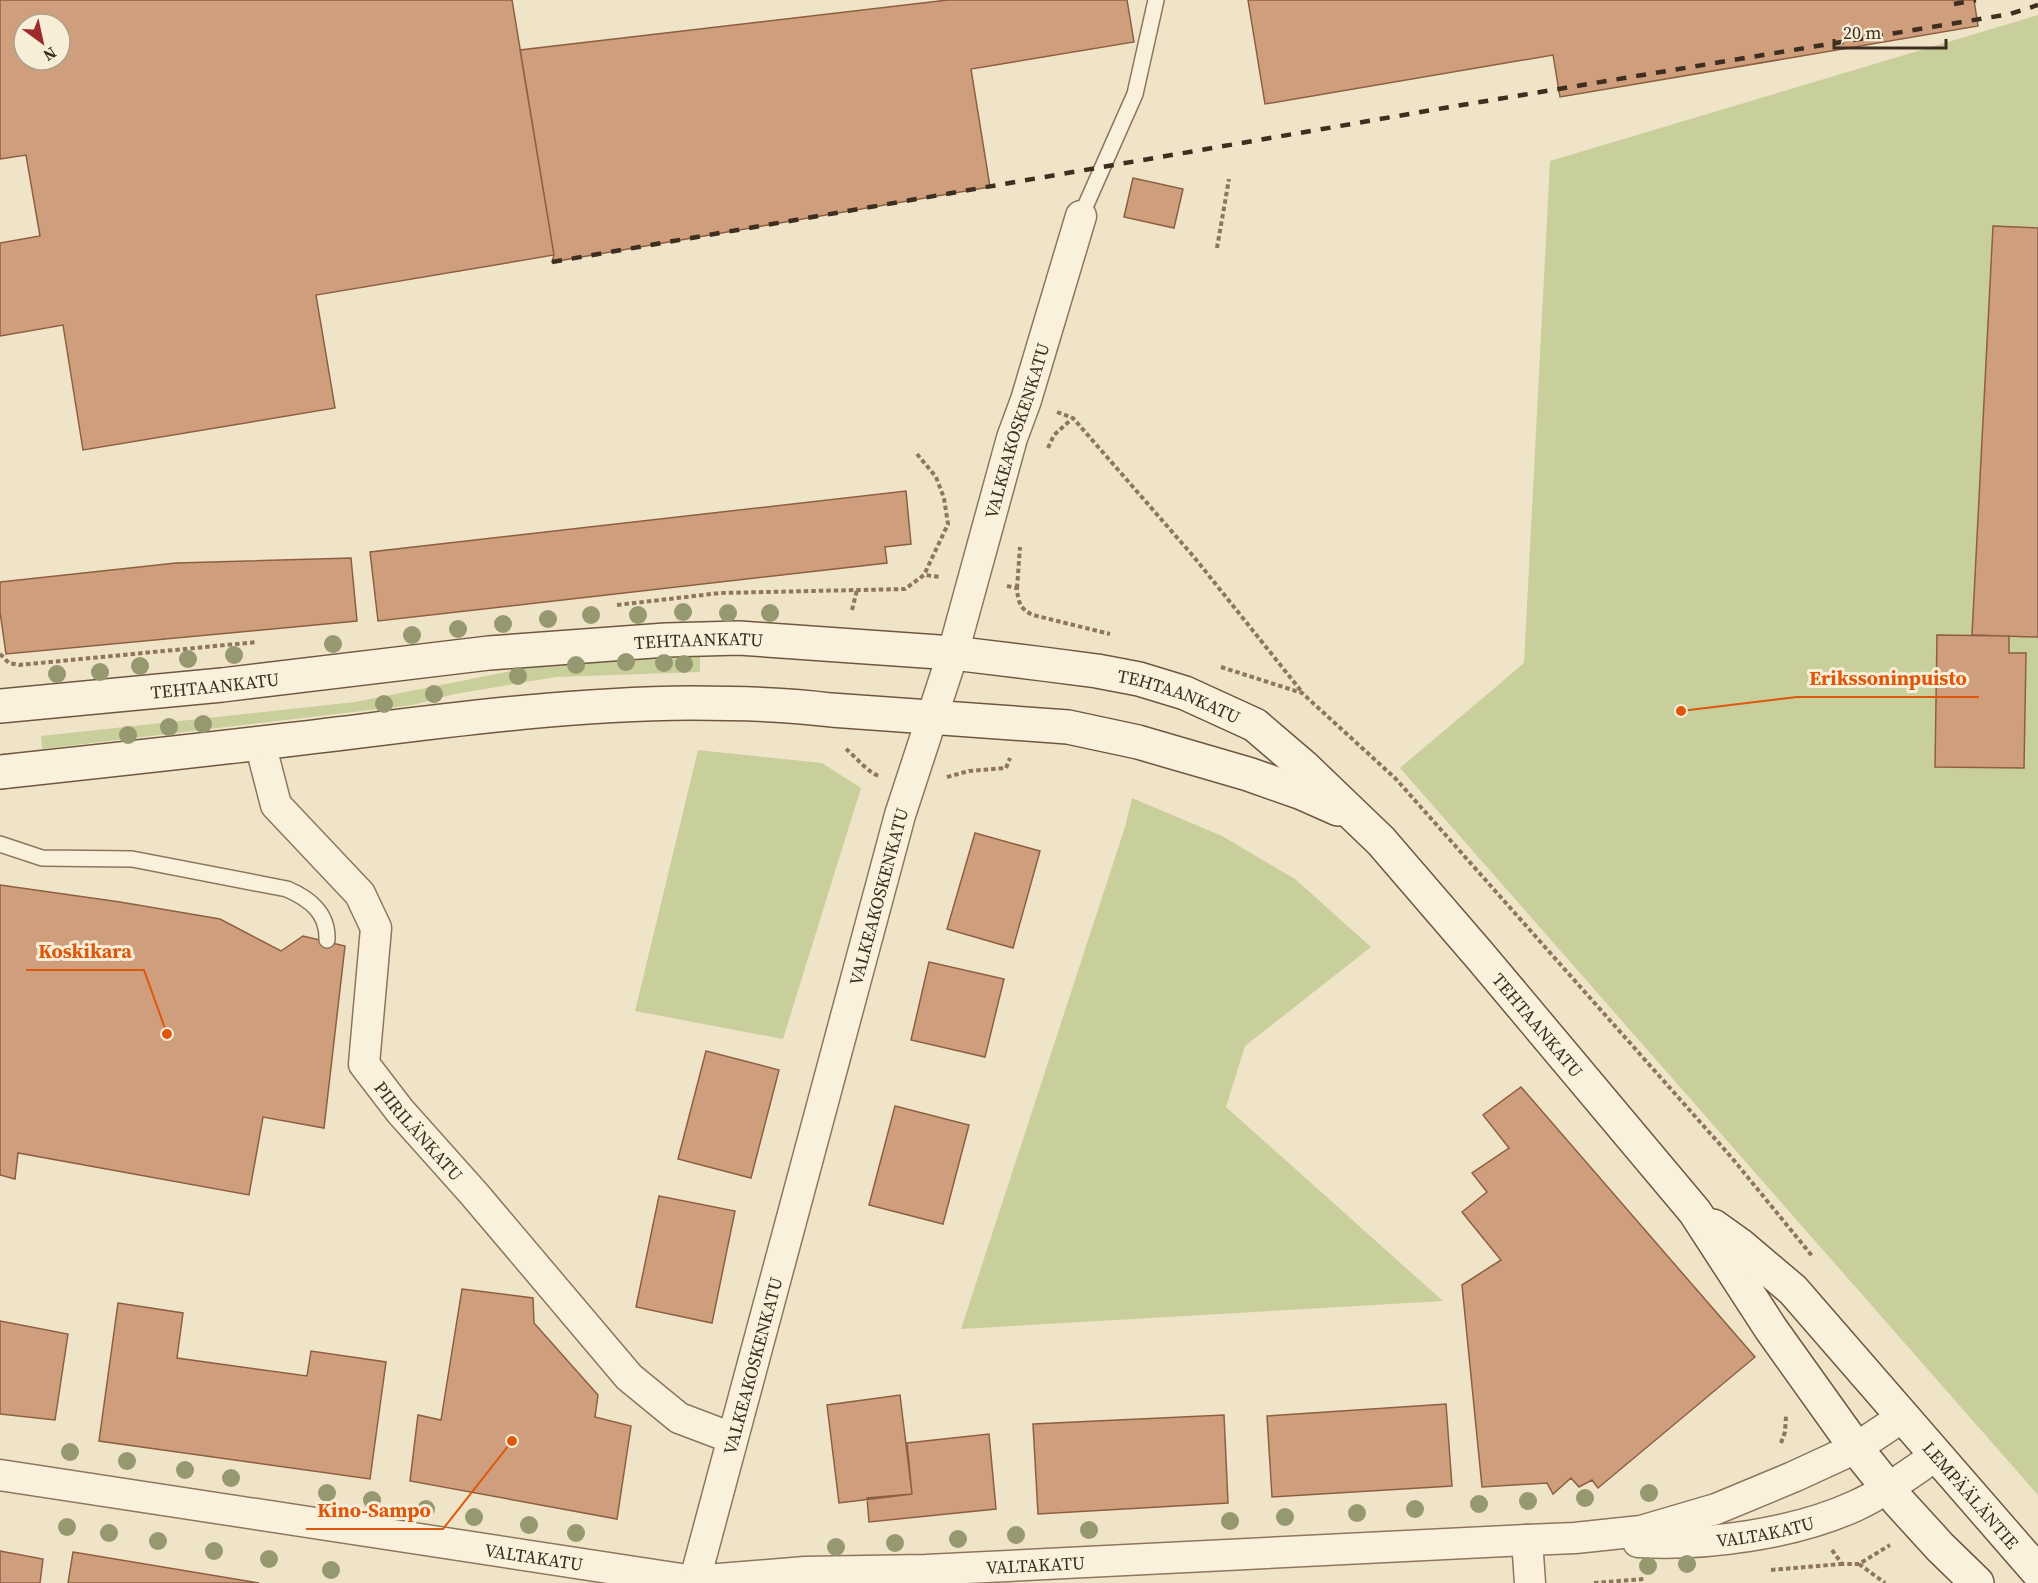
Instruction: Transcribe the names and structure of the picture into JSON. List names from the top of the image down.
{
  "streets": {
    "main road": ["TEHTAANKATU", "LEMPÄÄLÄNTIE"],
    "street": ["VALKEAKOSKENKATU", "PIIRILÄNKATU", "VALTAKATU"]
  },
  "crossings": [
    ["VALKEAKOSKENKATU", "TEHTAANKATU"],
    ["VALKEAKOSKENKATU", "PIIRILÄNKATU"],
    ["VALKEAKOSKENKATU", "VALTAKATU"],
    ["TEHTAANKATU", "PIIRILÄNKATU"],
    ["TEHTAANKATU", "LEMPÄÄLÄNTIE"],
    ["TEHTAANKATU", "VALTAKATU"],
    ["LEMPÄÄLÄNTIE", "VALTAKATU"]
  ],
  "places": ["Erikssoninpuisto", "Koskikara", "Kino-Sampo"],
  "scale_bar": "20 m",
  "north": "bottom right"
}
